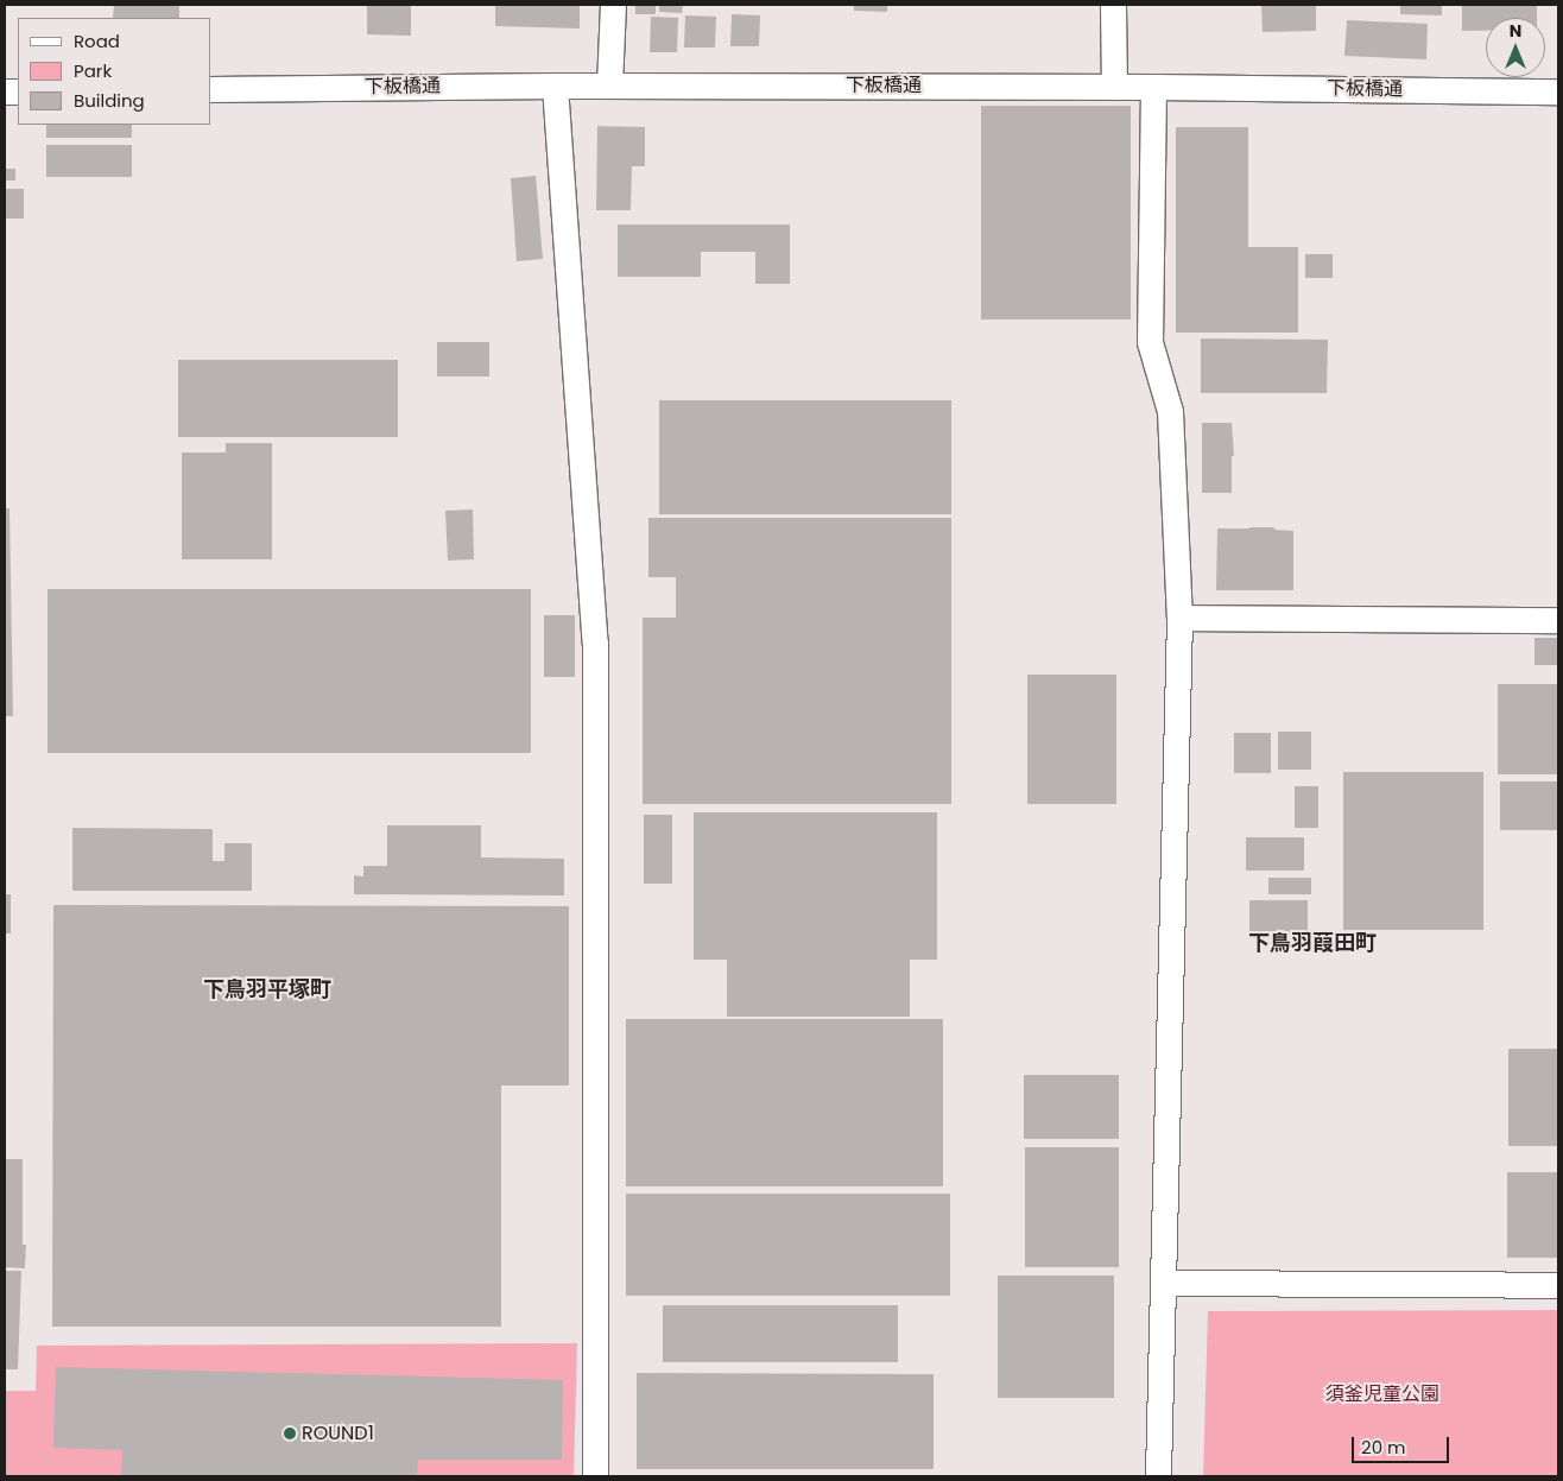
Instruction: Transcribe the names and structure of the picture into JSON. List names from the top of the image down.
{
  "streets": {
    "street": ["下板橋通"]
  },
  "districts": ["下鳥羽葭田町", "下鳥羽平塚町"],
  "parks": ["須釜児童公園"],
  "places": ["ROUND1"],
  "legend": ["Road", "Park", "Building"],
  "scale_bar": "20 m",
  "north": "top"
}
